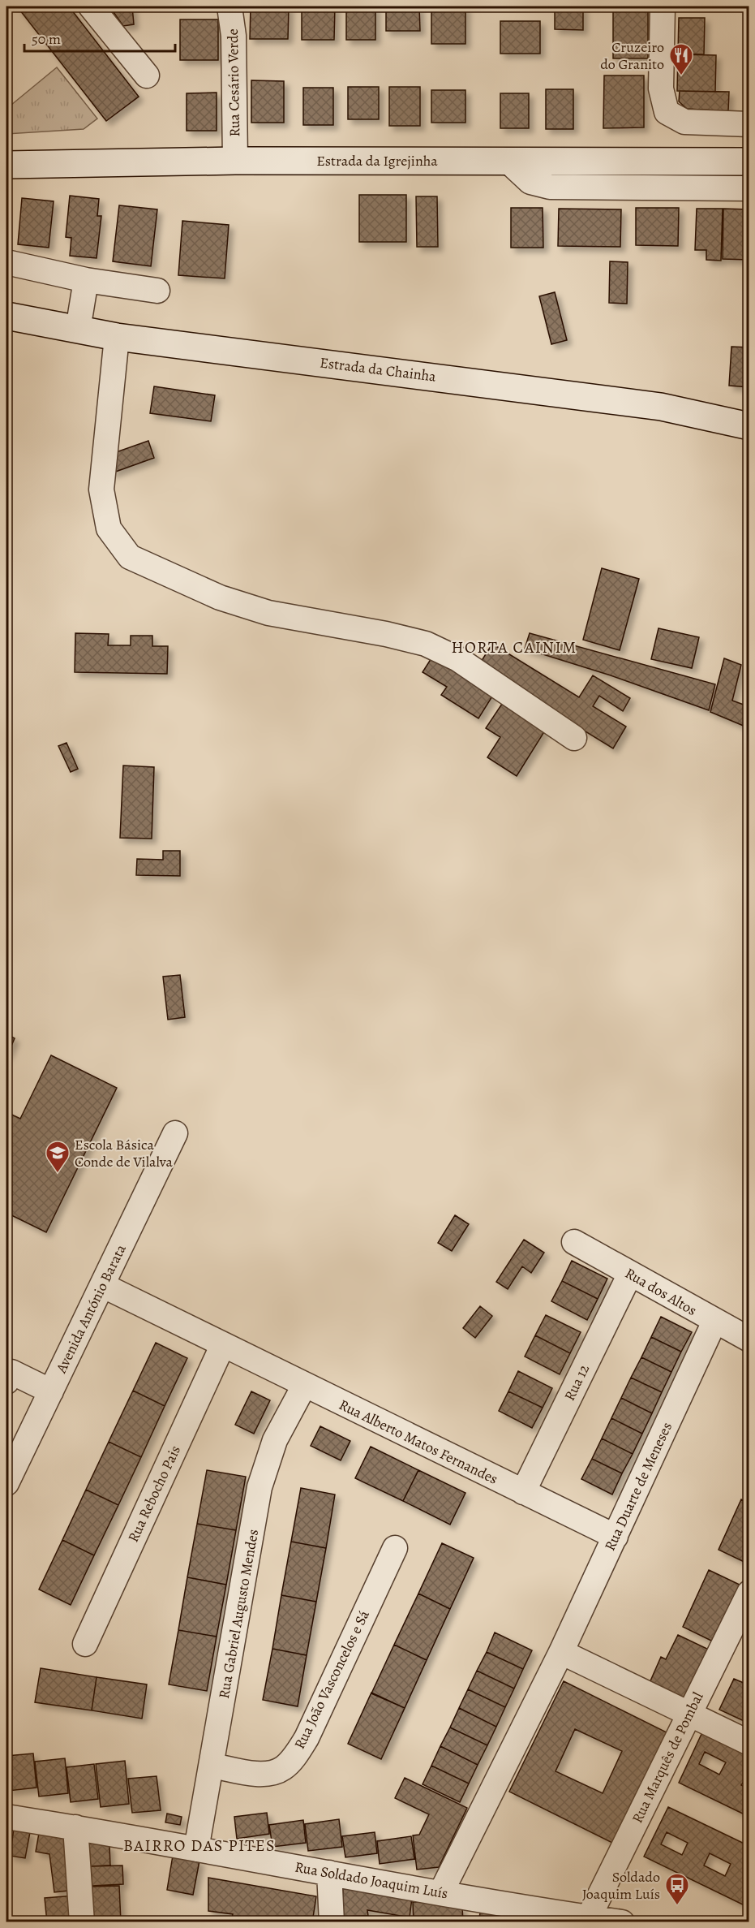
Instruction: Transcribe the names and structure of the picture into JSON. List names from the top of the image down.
{
  "streets": {
    "street": [
      "Rua Cesário Verde",
      "Estrada da Igrejinha",
      "Estrada da Chainha",
      "Rua dos Altos",
      "Avenida António Barata",
      "Rua 12",
      "Rua Alberto Matos Fernandes",
      "Rua Duarte de Meneses",
      "Rua Rebocho Pais",
      "Rua Gabriel Augusto Mendes",
      "Rua João Vasconcelos e Sá",
      "Rua Marquês de Pombal",
      "Rua Soldado Joaquim Luís"
    ]
  },
  "crossings": [
    ["Rua Cesário Verde", "Estrada da Igrejinha"],
    ["Rua dos Altos", "Rua 12"],
    ["Rua dos Altos", "Rua Duarte de Meneses"],
    ["Avenida António Barata", "Rua Alberto Matos Fernandes"],
    ["Rua 12", "Rua Alberto Matos Fernandes"],
    ["Rua Alberto Matos Fernandes", "Rua Duarte de Meneses"],
    ["Rua Alberto Matos Fernandes", "Rua Rebocho Pais"],
    ["Rua Alberto Matos Fernandes", "Rua Gabriel Augusto Mendes"],
    ["Rua Duarte de Meneses", "Rua Soldado Joaquim Luís"],
    ["Rua Gabriel Augusto Mendes", "Rua João Vasconcelos e Sá"],
    ["Rua Gabriel Augusto Mendes", "Rua Soldado Joaquim Luís"],
    ["Rua Marquês de Pombal", "Rua Soldado Joaquim Luís"]
  ],
  "districts": ["HORTA CAINIM", "BAIRRO DAS PITES"],
  "places": {
    "restaurant": ["Cruzeiro do Granito"],
    "school or university": ["Escola Básica Conde de Vilalva"],
    "bus stop": ["Soldado Joaquim Luís"]
  },
  "scale_bar": "50 m"
}
